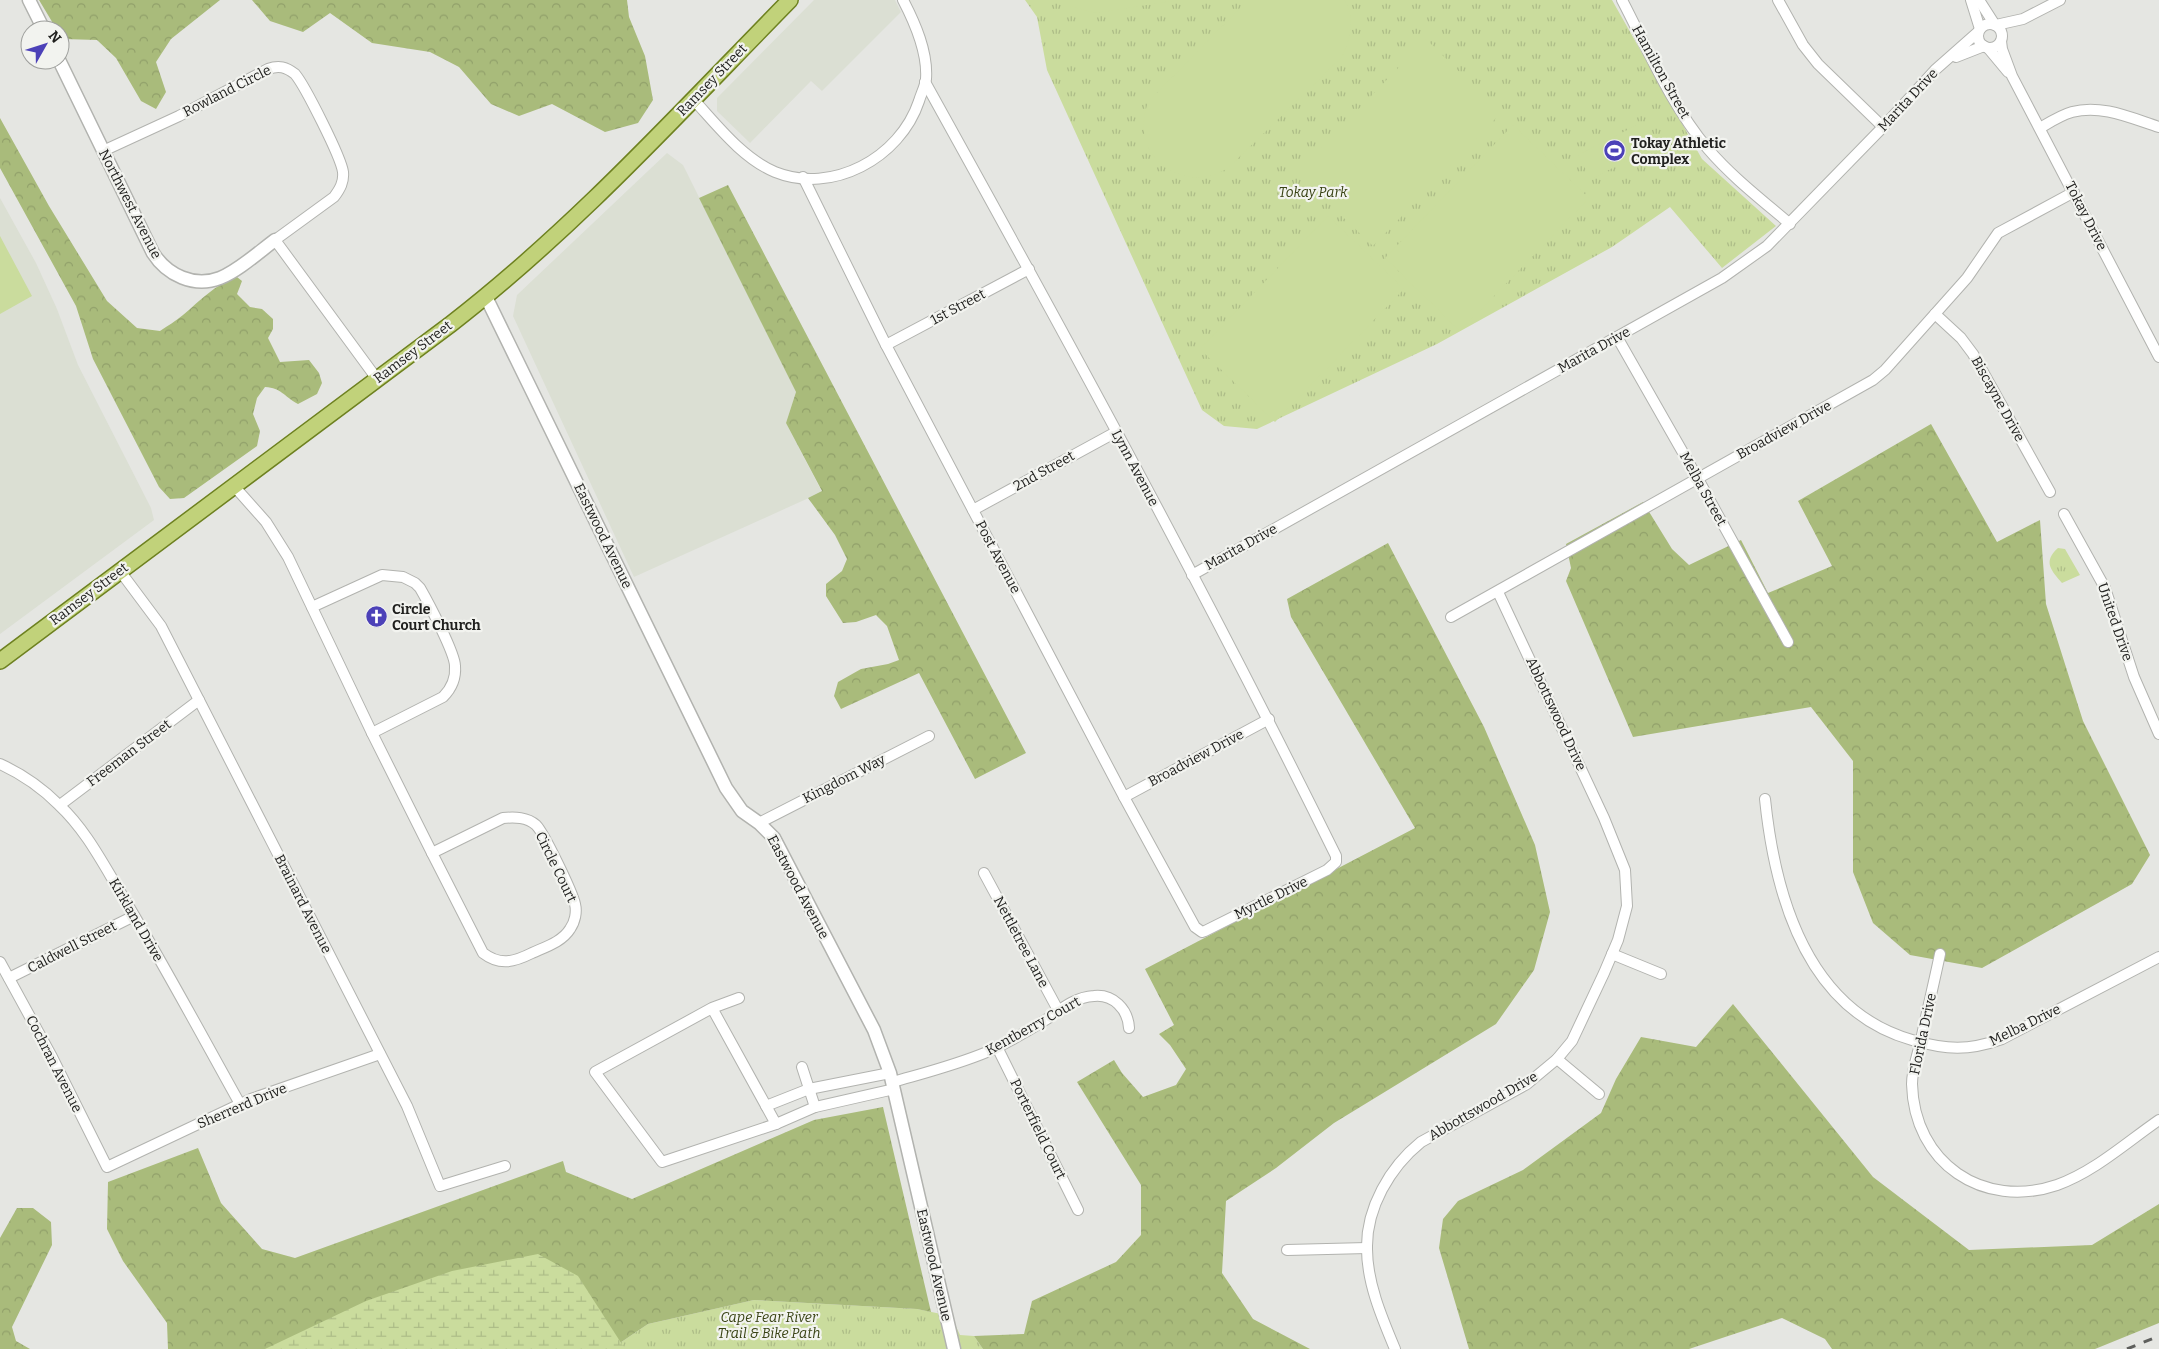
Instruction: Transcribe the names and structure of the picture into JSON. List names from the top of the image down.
{
  "streets": {
    "main road": ["Ramsey Street"],
    "street": [
      "Hamilton Street",
      "Rowland Circle",
      "Marita Drive",
      "Northwest Avenue",
      "Tokay Drive",
      "1st Street",
      "Biscayne Drive",
      "Broadview Drive",
      "Lynn Avenue",
      "2nd Street",
      "Melba Street",
      "Eastwood Avenue",
      "Post Avenue",
      "United Drive",
      "Abbottswood Drive",
      "Freeman Street",
      "Kingdom Way",
      "Circle Court",
      "Myrtle Drive",
      "Brainard Avenue",
      "Kirkland Drive",
      "Nettletree Lane",
      "Caldwell Street",
      "Melba Drive",
      "Kentberry Court",
      "Florida Drive",
      "Cochran Avenue",
      "Sherrerd Drive",
      "Porterfield Court"
    ]
  },
  "crossings": [
    ["Hamilton Street", "Marita Drive"],
    ["Ramsey Street", "Eastwood Avenue"],
    ["Ramsey Street", "Circle Court"],
    ["Ramsey Street", "Brainard Avenue"],
    ["Rowland Circle", "Northwest Avenue"],
    ["Marita Drive", "Tokay Drive"],
    ["Marita Drive", "Lynn Avenue"],
    ["Marita Drive", "Melba Street"],
    ["Tokay Drive", "Broadview Drive"],
    ["1st Street", "Lynn Avenue"],
    ["1st Street", "Post Avenue"],
    ["Biscayne Drive", "Broadview Drive"],
    ["Broadview Drive", "Lynn Avenue"],
    ["Broadview Drive", "Melba Street"],
    ["Broadview Drive", "Post Avenue"],
    ["Broadview Drive", "Abbottswood Drive"],
    ["Lynn Avenue", "2nd Street"],
    ["Lynn Avenue", "Myrtle Drive"],
    ["2nd Street", "Post Avenue"],
    ["Eastwood Avenue", "Kingdom Way"],
    ["Eastwood Avenue", "Kentberry Court"],
    ["Post Avenue", "Myrtle Drive"],
    ["Freeman Street", "Brainard Avenue"],
    ["Freeman Street", "Kirkland Drive"],
    ["Brainard Avenue", "Sherrerd Drive"],
    ["Kirkland Drive", "Caldwell Street"],
    ["Kirkland Drive", "Sherrerd Drive"],
    ["Nettletree Lane", "Kentberry Court"],
    ["Caldwell Street", "Cochran Avenue"],
    ["Melba Drive", "Florida Drive"],
    ["Kentberry Court", "Porterfield Court"],
    ["Cochran Avenue", "Sherrerd Drive"]
  ],
  "parks": ["Tokay Park", "Cape Fear River Trail & Bike Path"],
  "places": {
    "sports": ["Tokay Athletic Complex"],
    "church": ["Circle Court Church"]
  },
  "north": "top right"
}
